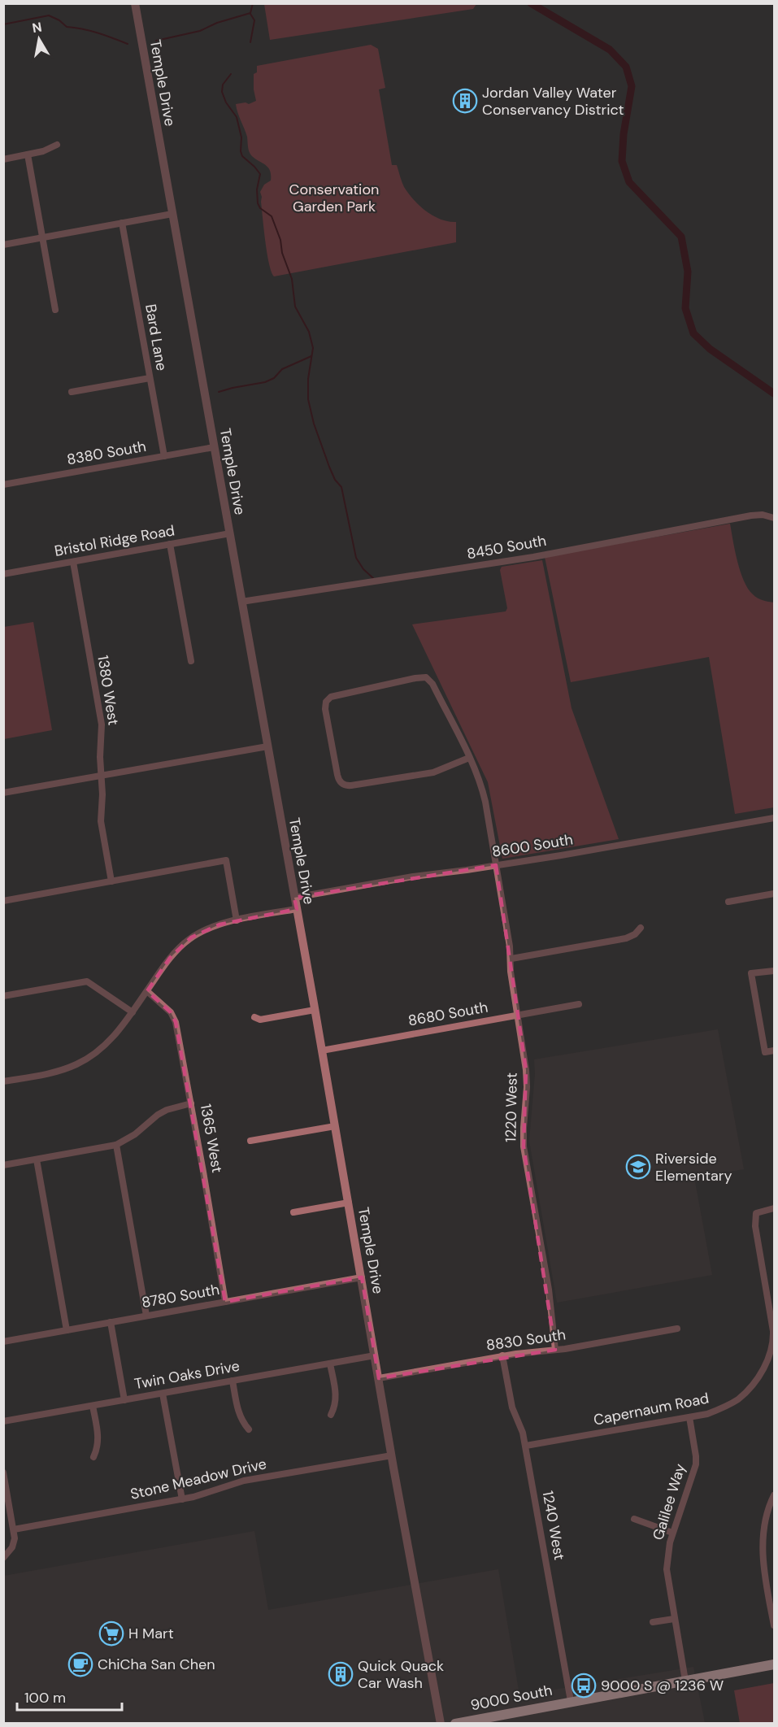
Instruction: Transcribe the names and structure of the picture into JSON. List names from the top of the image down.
{
  "streets": {
    "main road": ["9000 South"],
    "street": [
      "Temple Drive",
      "Bard Lane",
      "8380 South",
      "Bristol Ridge Road",
      "8450 South",
      "1380 West",
      "8600 South",
      "8680 South",
      "1220 West",
      "1365 West",
      "8780 South",
      "8830 South",
      "Twin Oaks Drive",
      "Capernaum Road",
      "Stone Meadow Drive",
      "Galilee Way",
      "1240 West"
    ]
  },
  "crossings": [
    ["Temple Drive", "8380 South"],
    ["Temple Drive", "Bristol Ridge Road"],
    ["Temple Drive", "8450 South"],
    ["Temple Drive", "8600 South"],
    ["Temple Drive", "8680 South"],
    ["Temple Drive", "8780 South"],
    ["Temple Drive", "8830 South"],
    ["Temple Drive", "Twin Oaks Drive"],
    ["Temple Drive", "Stone Meadow Drive"],
    ["Bard Lane", "8380 South"],
    ["Bristol Ridge Road", "1380 West"],
    ["8600 South", "1220 West"],
    ["8680 South", "1220 West"],
    ["1220 West", "8830 South"],
    ["1365 West", "8780 South"],
    ["8830 South", "1240 West"],
    ["Capernaum Road", "Galilee Way"],
    ["Capernaum Road", "1240 West"],
    ["Galilee Way", "9000 South"],
    ["1240 West", "9000 South"]
  ],
  "parks": ["Conservation Garden Park"],
  "places": {
    "building": ["Jordan Valley Water Conservancy District", "Quick Quack Car Wash"],
    "school or university": ["Riverside Elementary"],
    "supermarket": ["H Mart"],
    "cafe": ["ChiCha San Chen"],
    "bus stop": ["9000 S @ 1236 W"]
  },
  "scale_bar": "100 m",
  "north": "top"
}
